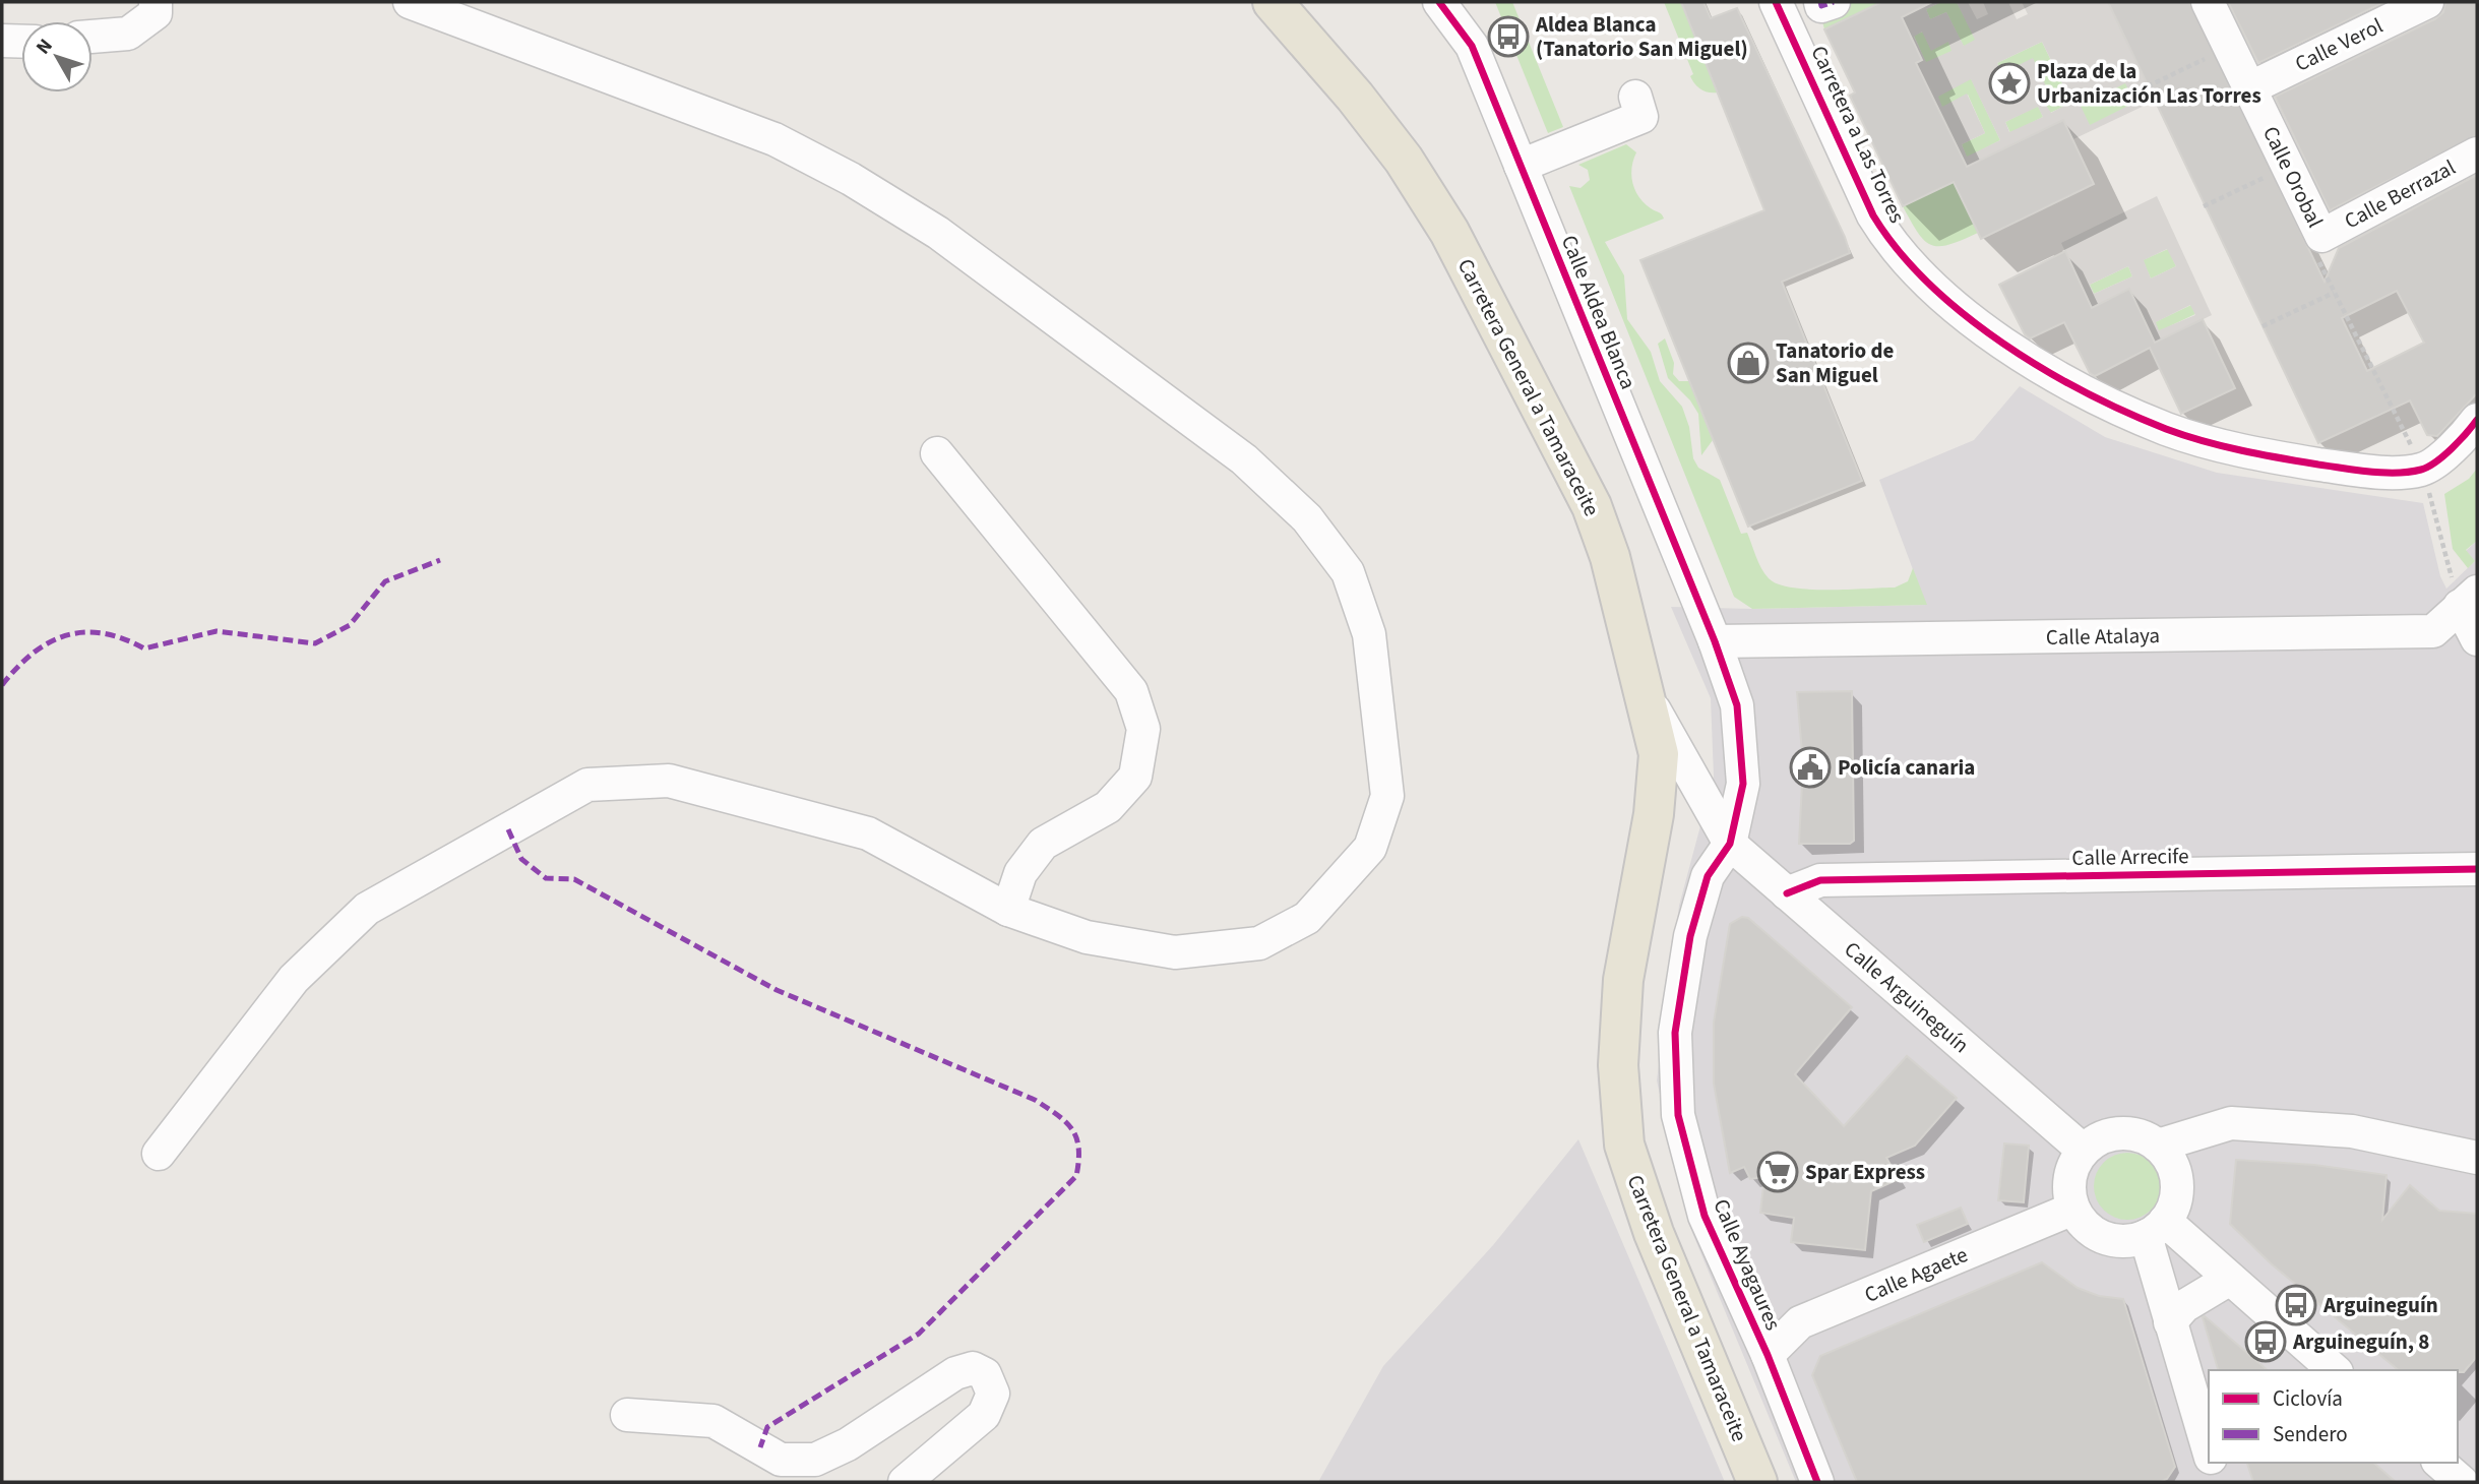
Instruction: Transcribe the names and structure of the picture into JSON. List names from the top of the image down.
{
  "streets": {
    "main road": ["Carretera General a Tamaraceite"],
    "street": [
      "Calle Verol",
      "Carretera a Las Torres",
      "Calle Orobal",
      "Calle Berrazal",
      "Calle Aldea Blanca",
      "Calle Atalaya",
      "Calle Arrecife",
      "Calle Arguineguín",
      "Calle Ayagaures",
      "Calle Agaete"
    ]
  },
  "crossings": [
    ["Calle Verol", "Calle Orobal"],
    ["Calle Orobal", "Calle Berrazal"],
    ["Calle Aldea Blanca", "Calle Atalaya"],
    ["Calle Aldea Blanca", "Calle Ayagaures"],
    ["Calle Atalaya", "Calle Ayagaures"],
    ["Calle Arrecife", "Calle Arguineguín"],
    ["Calle Arguineguín", "Calle Ayagaures"],
    ["Calle Arguineguín", "Calle Agaete"],
    ["Calle Ayagaures", "Calle Agaete"]
  ],
  "places": {
    "bus stop": ["Aldea Blanca (Tanatorio San Miguel)", "Arguineguín", "Arguineguín, 8"],
    "place": ["Plaza de la Urbanización Las Torres"],
    "shop": ["Tanatorio de San Miguel"],
    "public building": ["Policía canaria"],
    "supermarket": ["Spar Express"]
  },
  "legend": ["Ciclovía", "Sendero"],
  "north": "top left"
}
